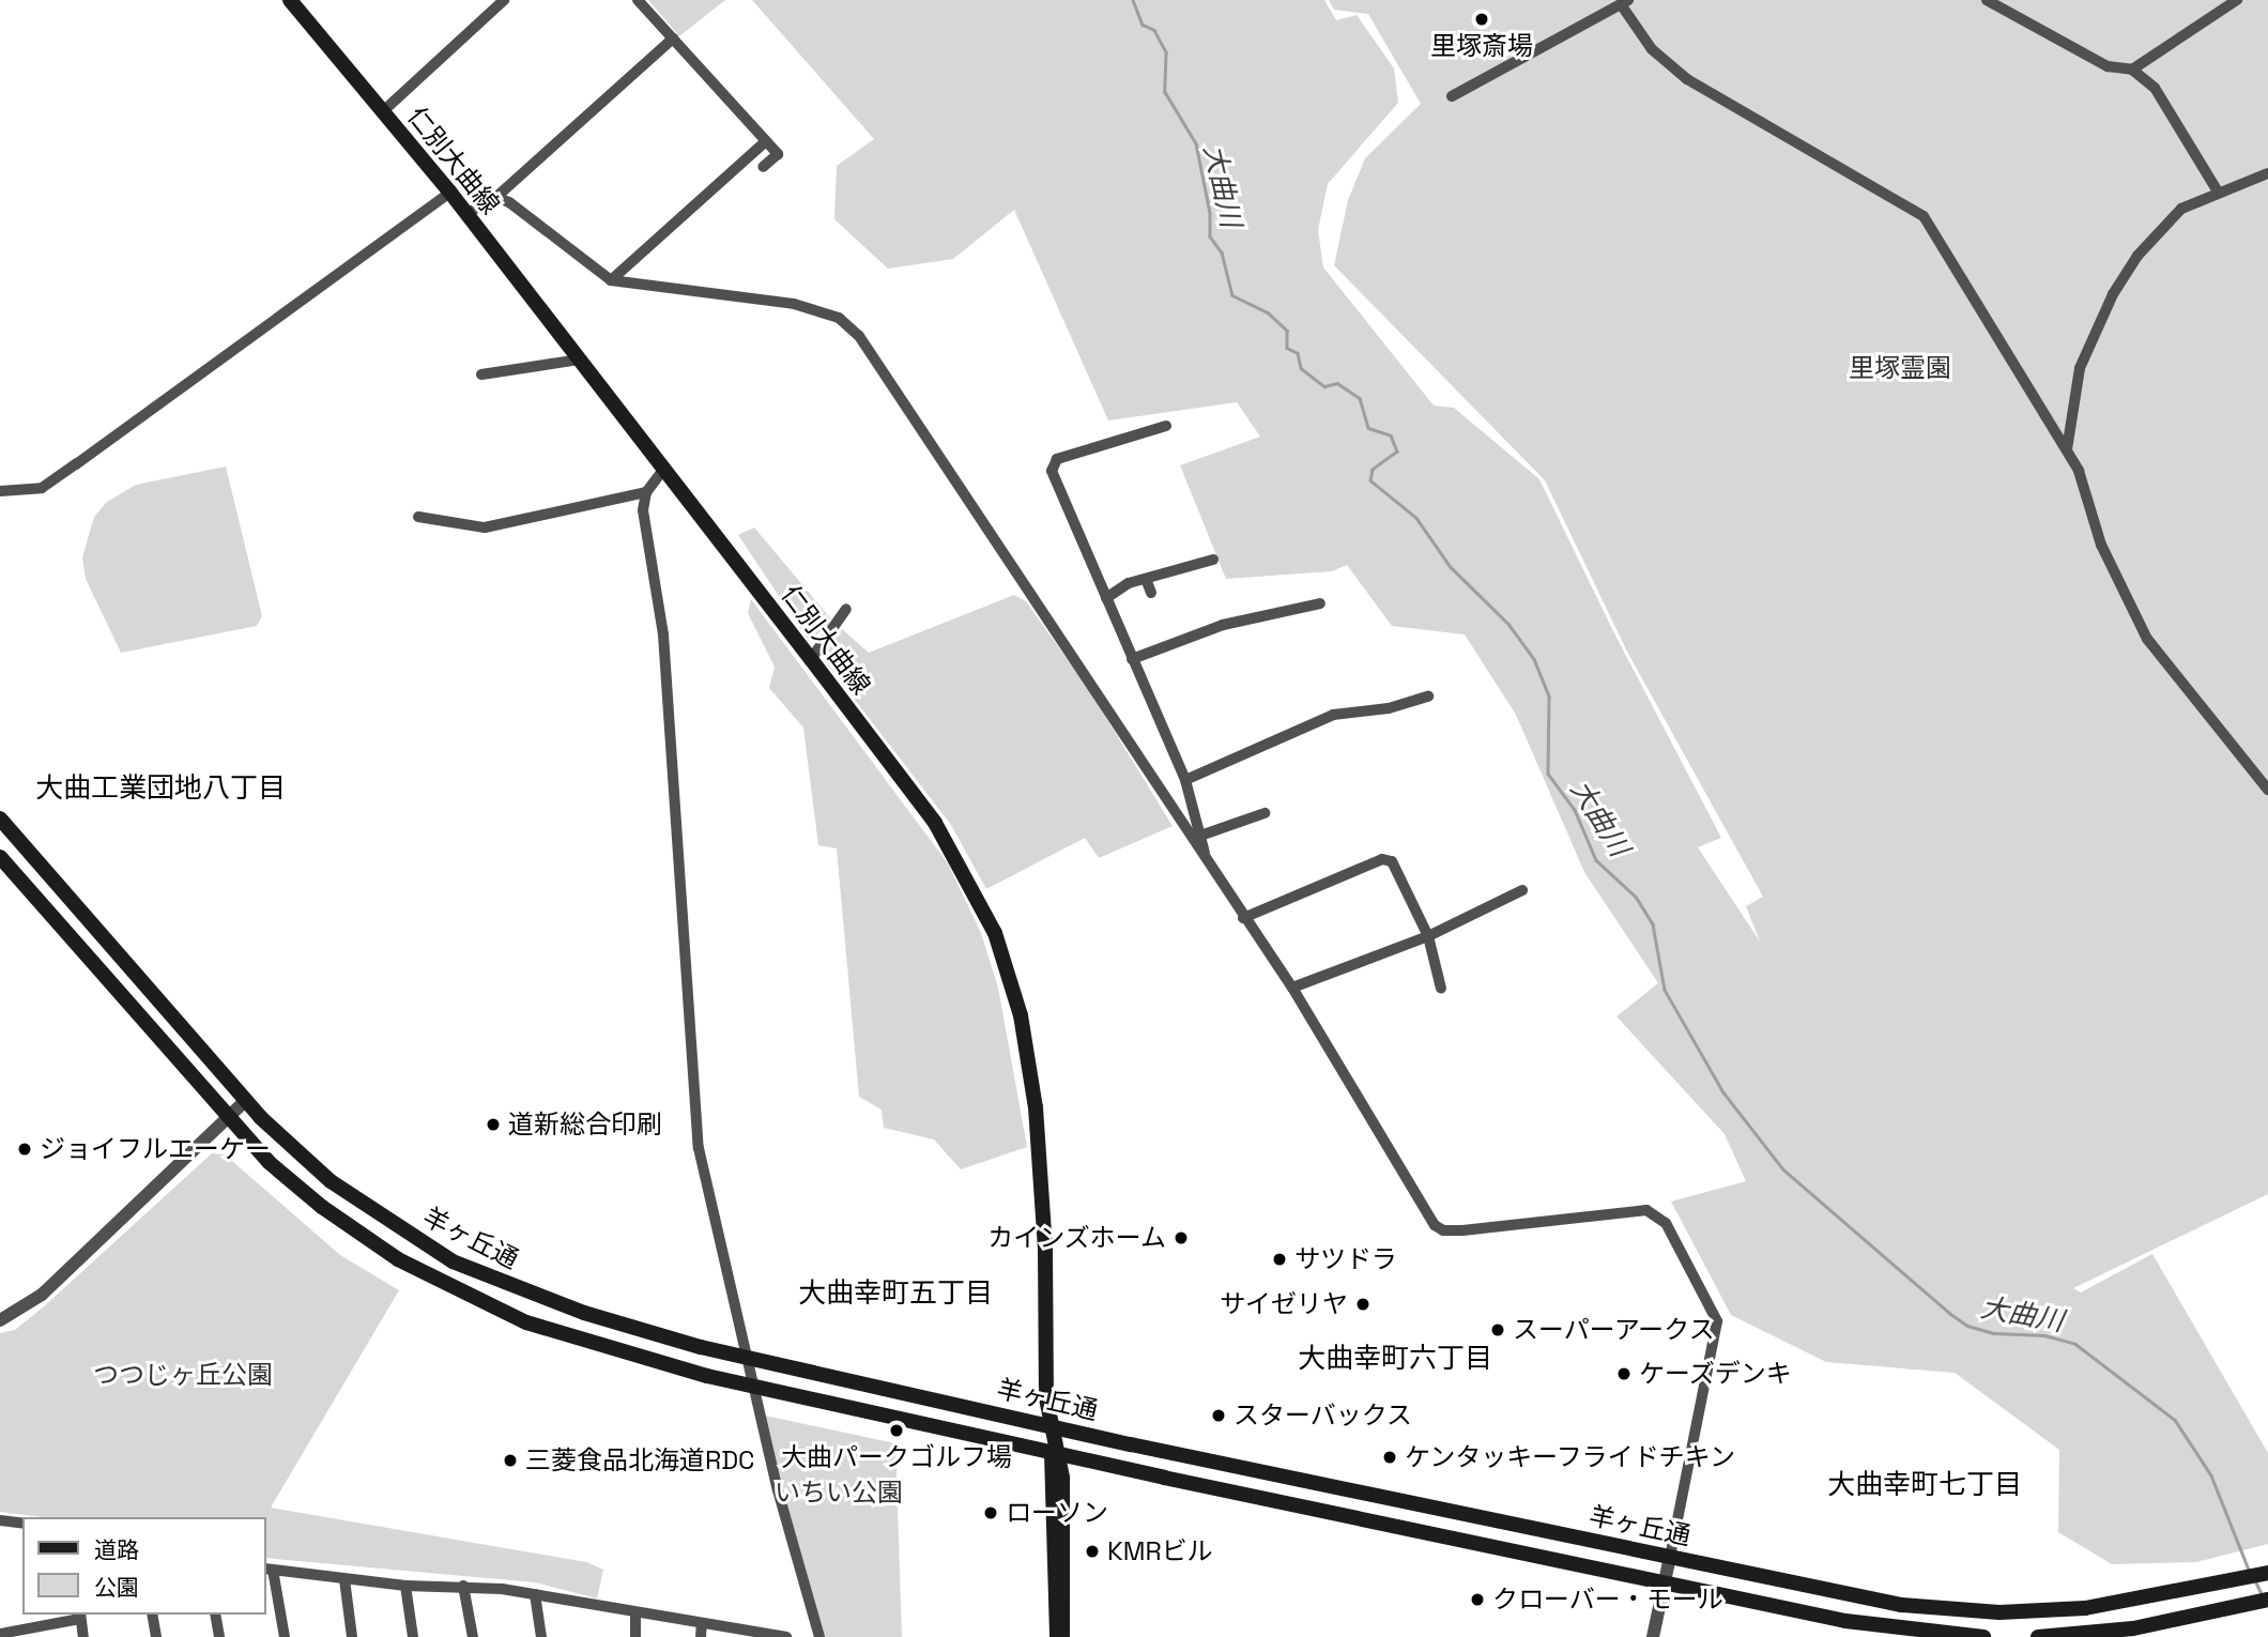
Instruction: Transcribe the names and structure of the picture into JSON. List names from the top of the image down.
{
  "streets": {
    "main road": ["仁別大曲線", "羊ヶ丘通"]
  },
  "crossings": [
    ["仁別大曲線", "羊ヶ丘通"]
  ],
  "districts": [
    "大曲工業団地八丁目",
    "大曲幸町五丁目",
    "大曲幸町六丁目",
    "大曲幸町七丁目"
  ],
  "water": ["大曲川"],
  "parks": ["里塚霊園", "つつじヶ丘公園", "いちい公園"],
  "places": [
    "里塚斎場",
    "道新総合印刷",
    "ジョイフルエーケー",
    "カインズホーム",
    "サツドラ",
    "サイゼリヤ",
    "スーパーアークス",
    "ケーズデンキ",
    "スターバックス",
    "大曲パークゴルフ場",
    "ケンタッキーフライドチキン",
    "三菱食品北海道RDC",
    "ローソン",
    "KMRビル",
    "クローバー・モール"
  ],
  "legend": ["道路", "公園"]
}
